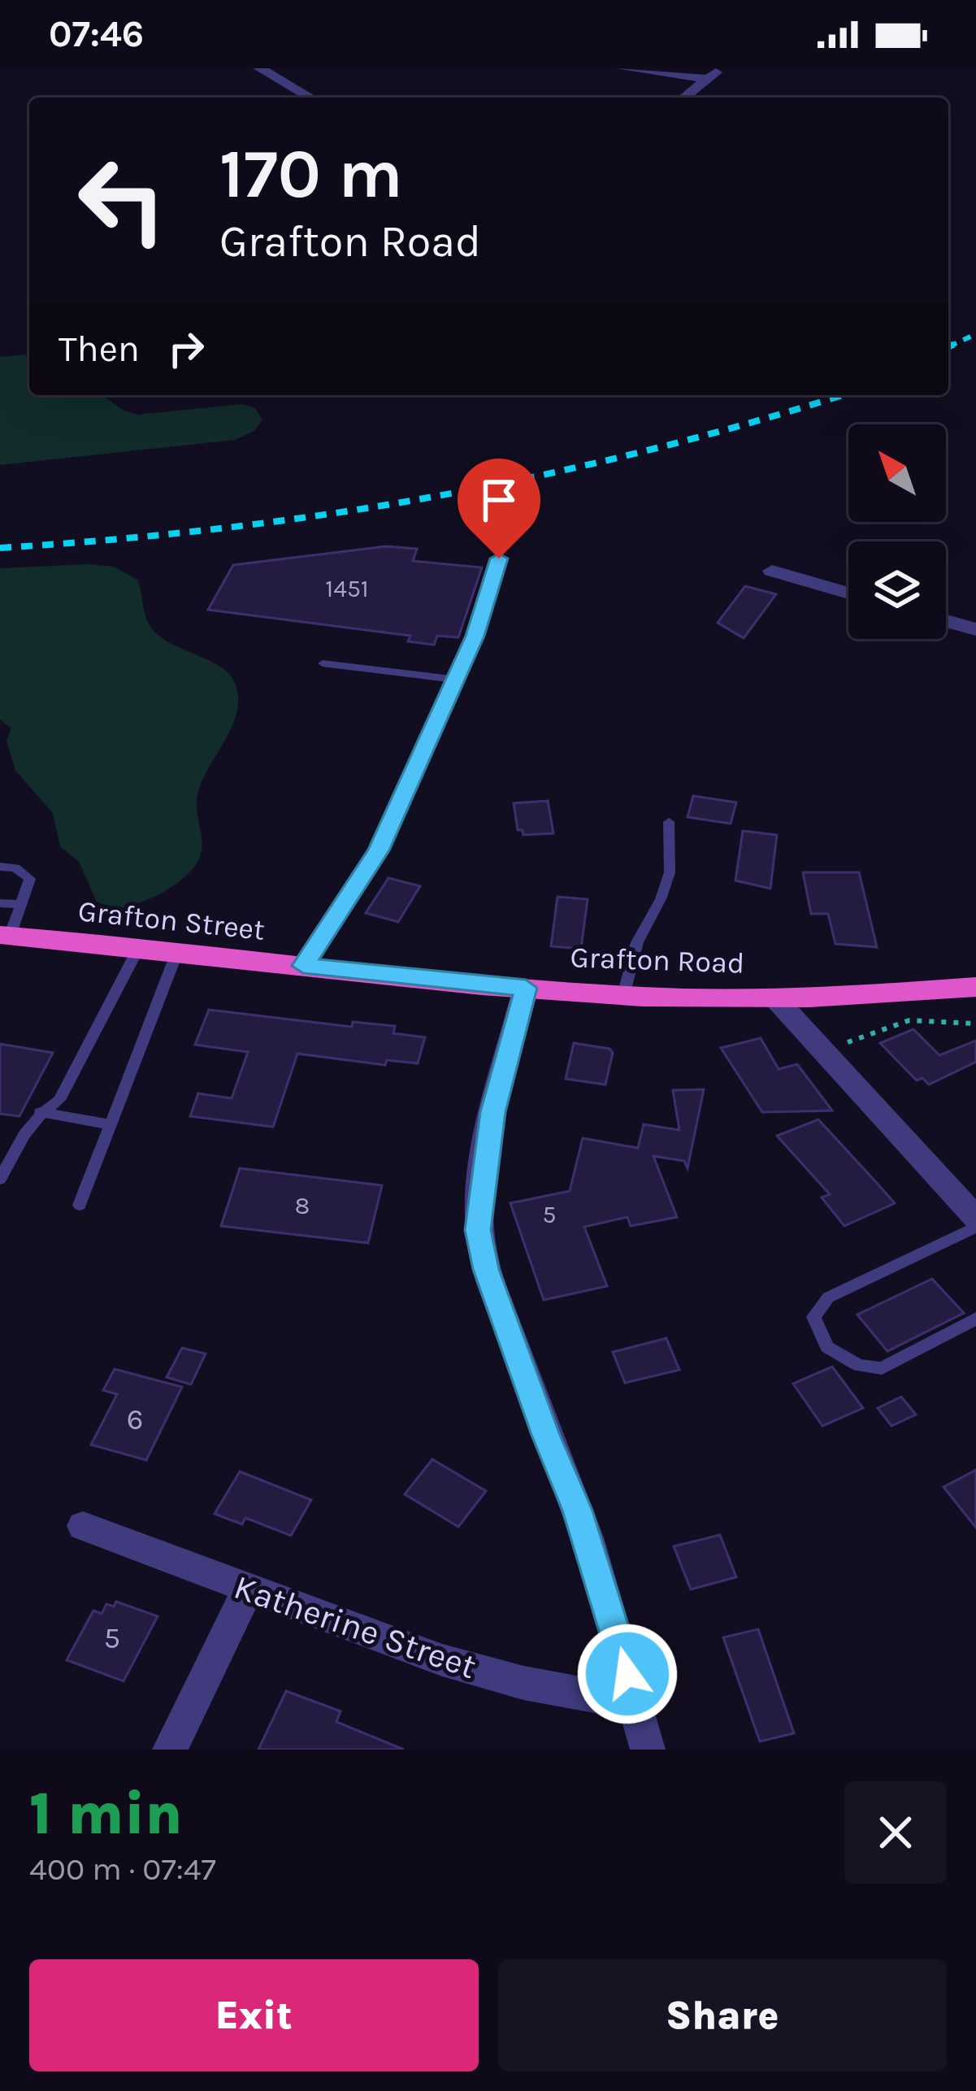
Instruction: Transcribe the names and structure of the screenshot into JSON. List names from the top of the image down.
{
  "streets": {
    "highway": ["Grafton Street", "Grafton Road"],
    "street": ["Katherine Street"]
  },
  "crossings": [
    ["Grafton Street", "Grafton Road"]
  ],
  "house_numbers": [
    "1451",
    "8",
    "5",
    "6",
    "5"
  ],
  "north": "top left",
  "page": {
    "status": "07:46",
    "turn": ["170 m", "Grafton Road"],
    "then": "Then",
    "heading": ["1 min", "400 m · 07:47"],
    "buttons": ["Exit", "Share"]
  }
}
